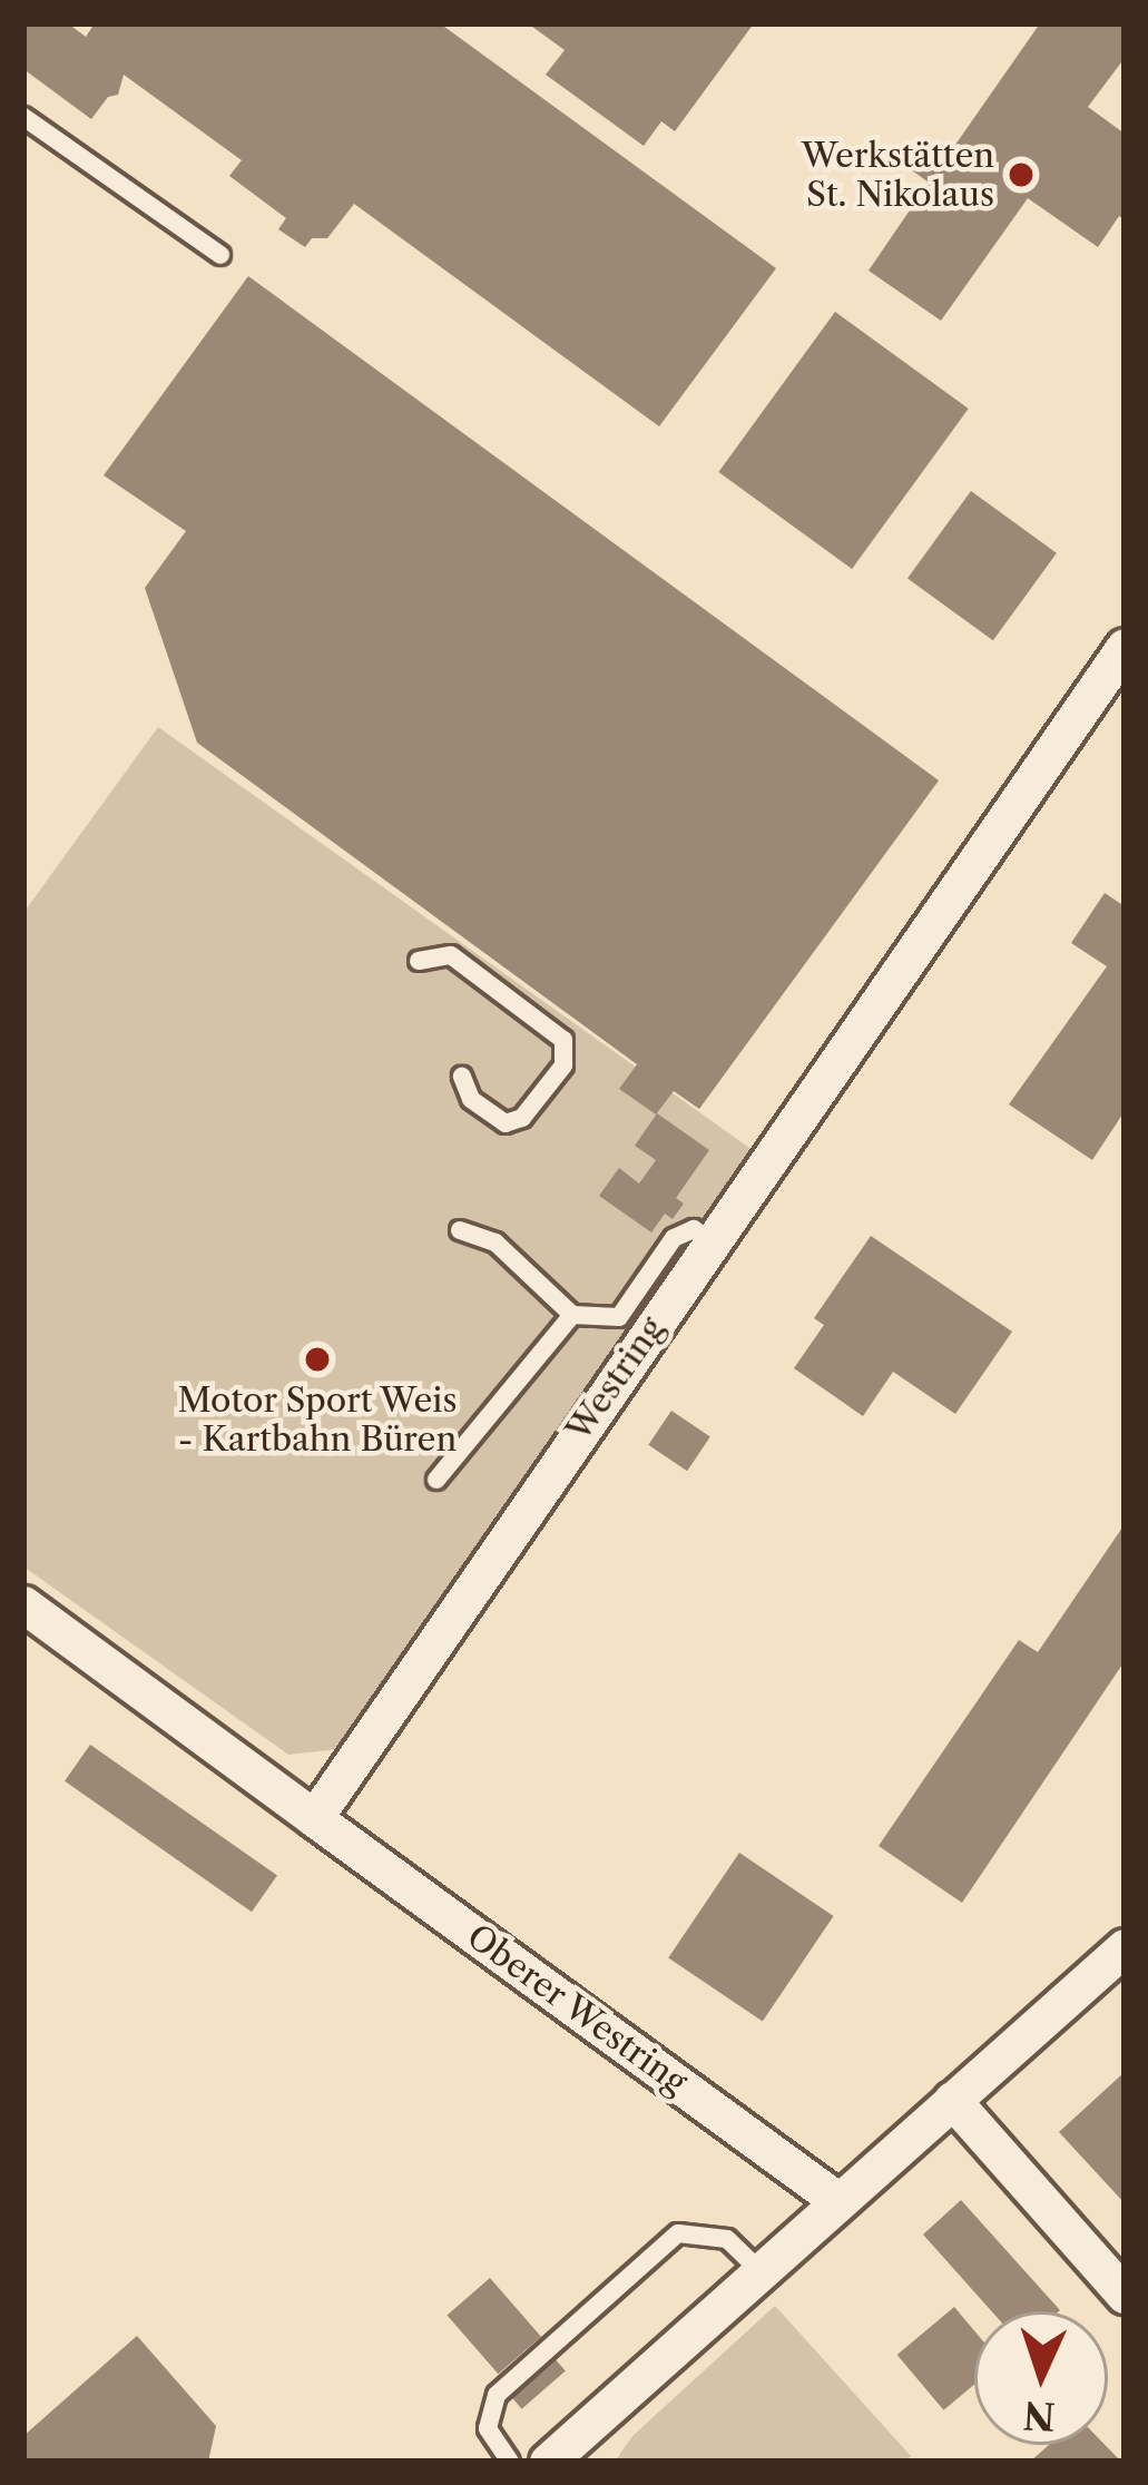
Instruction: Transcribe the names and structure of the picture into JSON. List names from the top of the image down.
{
  "streets": {
    "street": ["Westring", "Oberer Westring"]
  },
  "crossings": [
    ["Westring", "Oberer Westring"]
  ],
  "places": ["Werkstätten St. Nikolaus", "Motor Sport Weis - Kartbahn Büren"],
  "north": "bottom"
}
